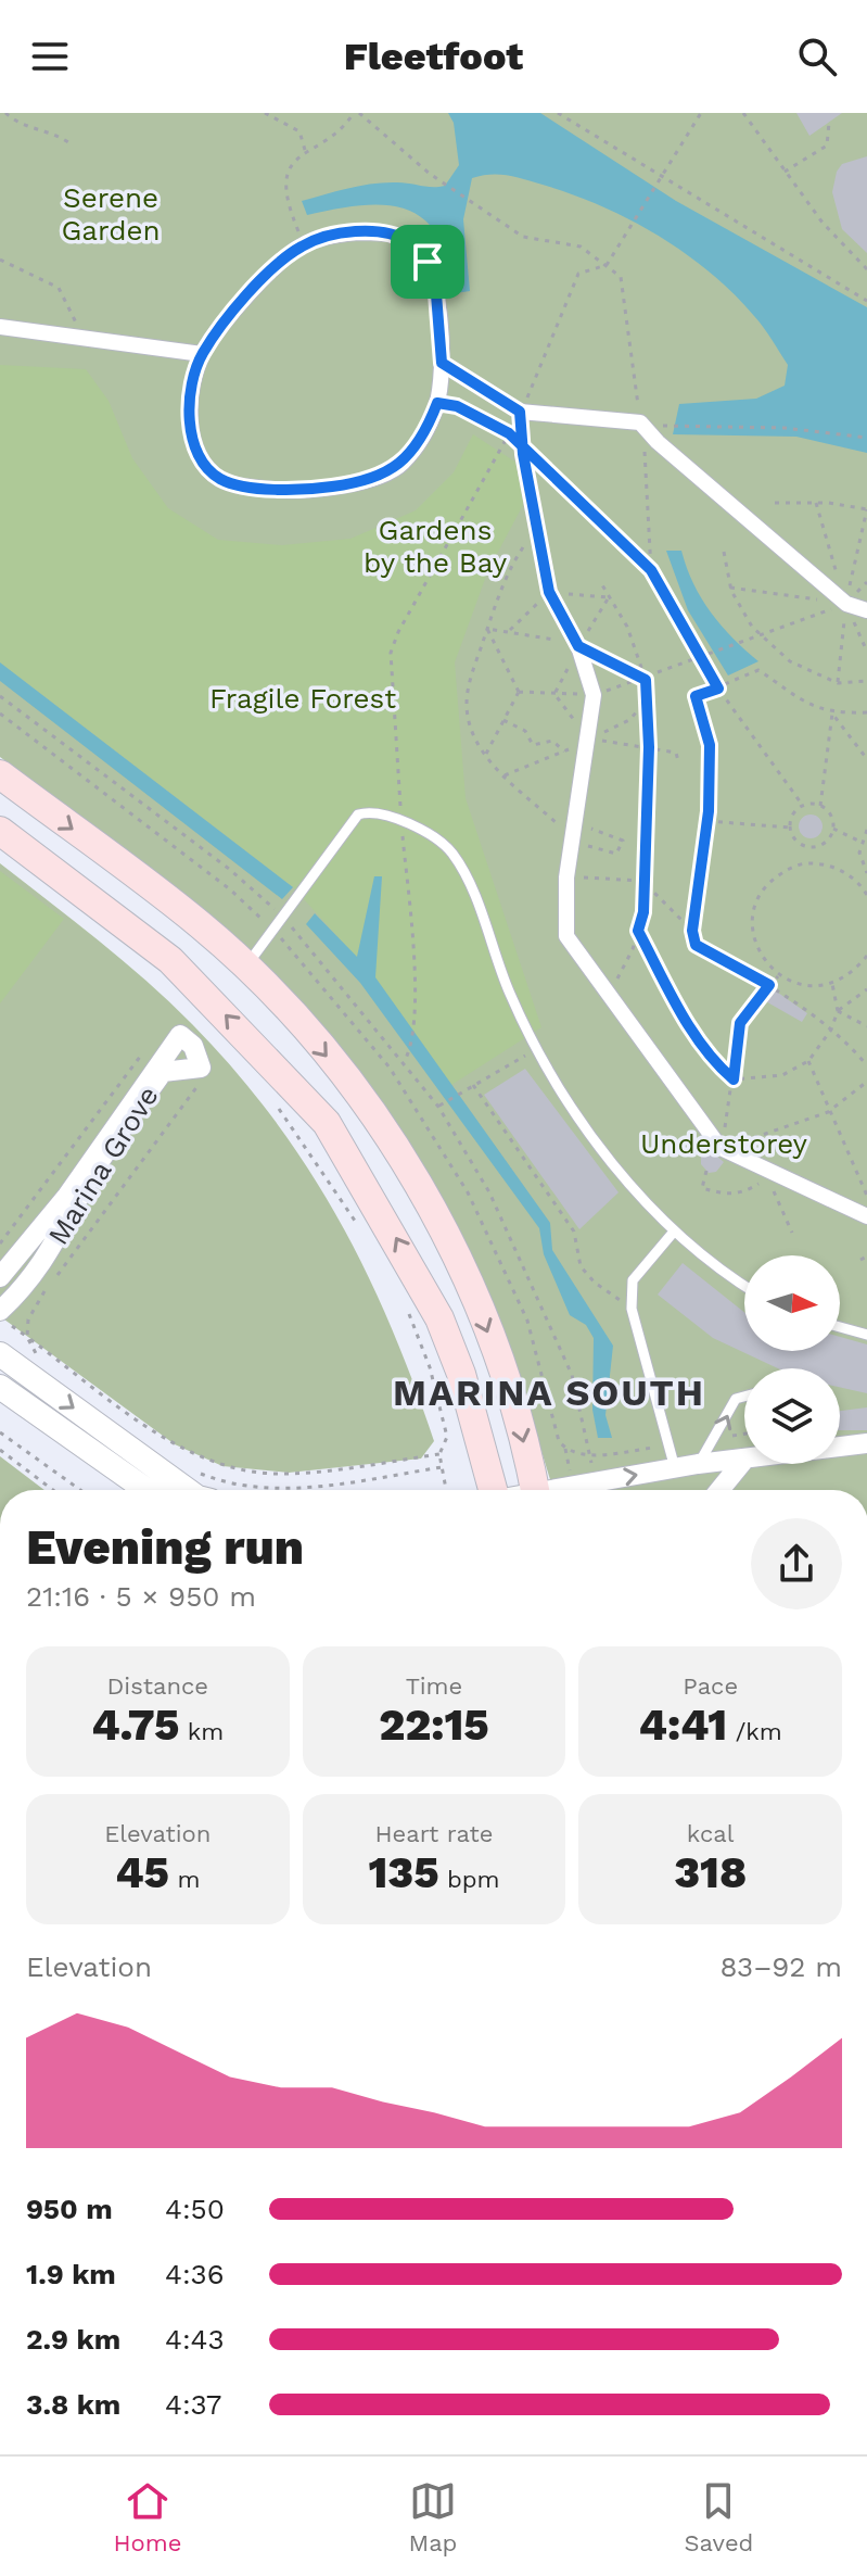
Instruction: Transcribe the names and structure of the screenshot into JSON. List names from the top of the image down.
{
  "streets": {
    "street": ["Marina Grove"]
  },
  "districts": ["MARINA SOUTH"],
  "parks": [
    "Serene Garden",
    "Gardens by the Bay",
    "Fragile Forest",
    "Understorey"
  ],
  "north": "right",
  "page": {
    "header": "Fleetfoot",
    "heading": ["Evening run", "21:16 · 5 × 950 m"],
    "stats": [
      ["Distance", "4.75 km"],
      ["Time", "22:15"],
      ["Pace", "4:41 /km"],
      ["Elevation", "45 m"],
      ["Heart rate", "135 bpm"],
      ["kcal", "318"]
    ],
    "chart": ["Elevation", "83–92 m"],
    "list": [
      {
        "name": "950 m",
        "note": "4:50"
      },
      {
        "name": "1.9 km",
        "note": "4:36"
      },
      {
        "name": "2.9 km",
        "note": "4:43"
      },
      {
        "name": "3.8 km",
        "note": "4:37"
      }
    ],
    "tabs": ["Home", "Map", "Saved"]
  }
}
